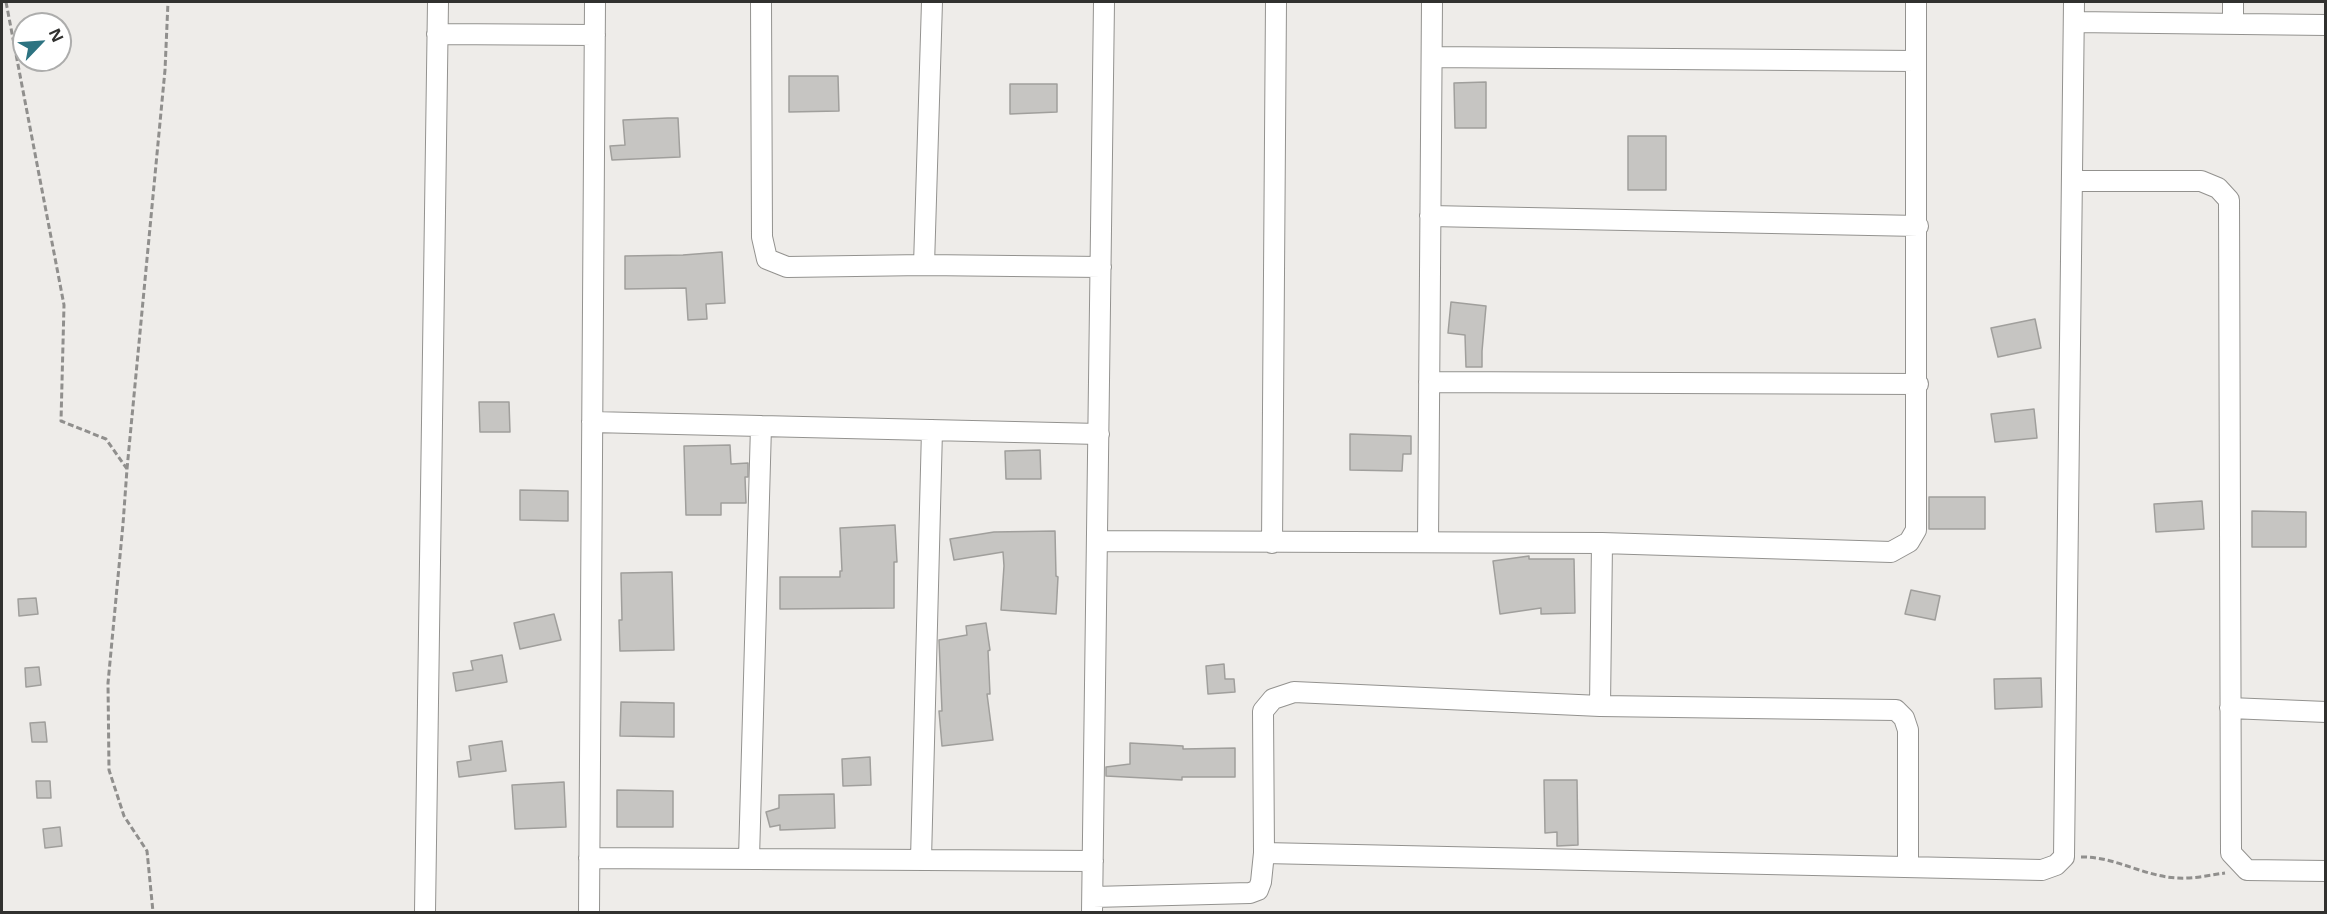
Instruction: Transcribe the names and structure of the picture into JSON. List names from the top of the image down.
{
  "north": "top right"
}
